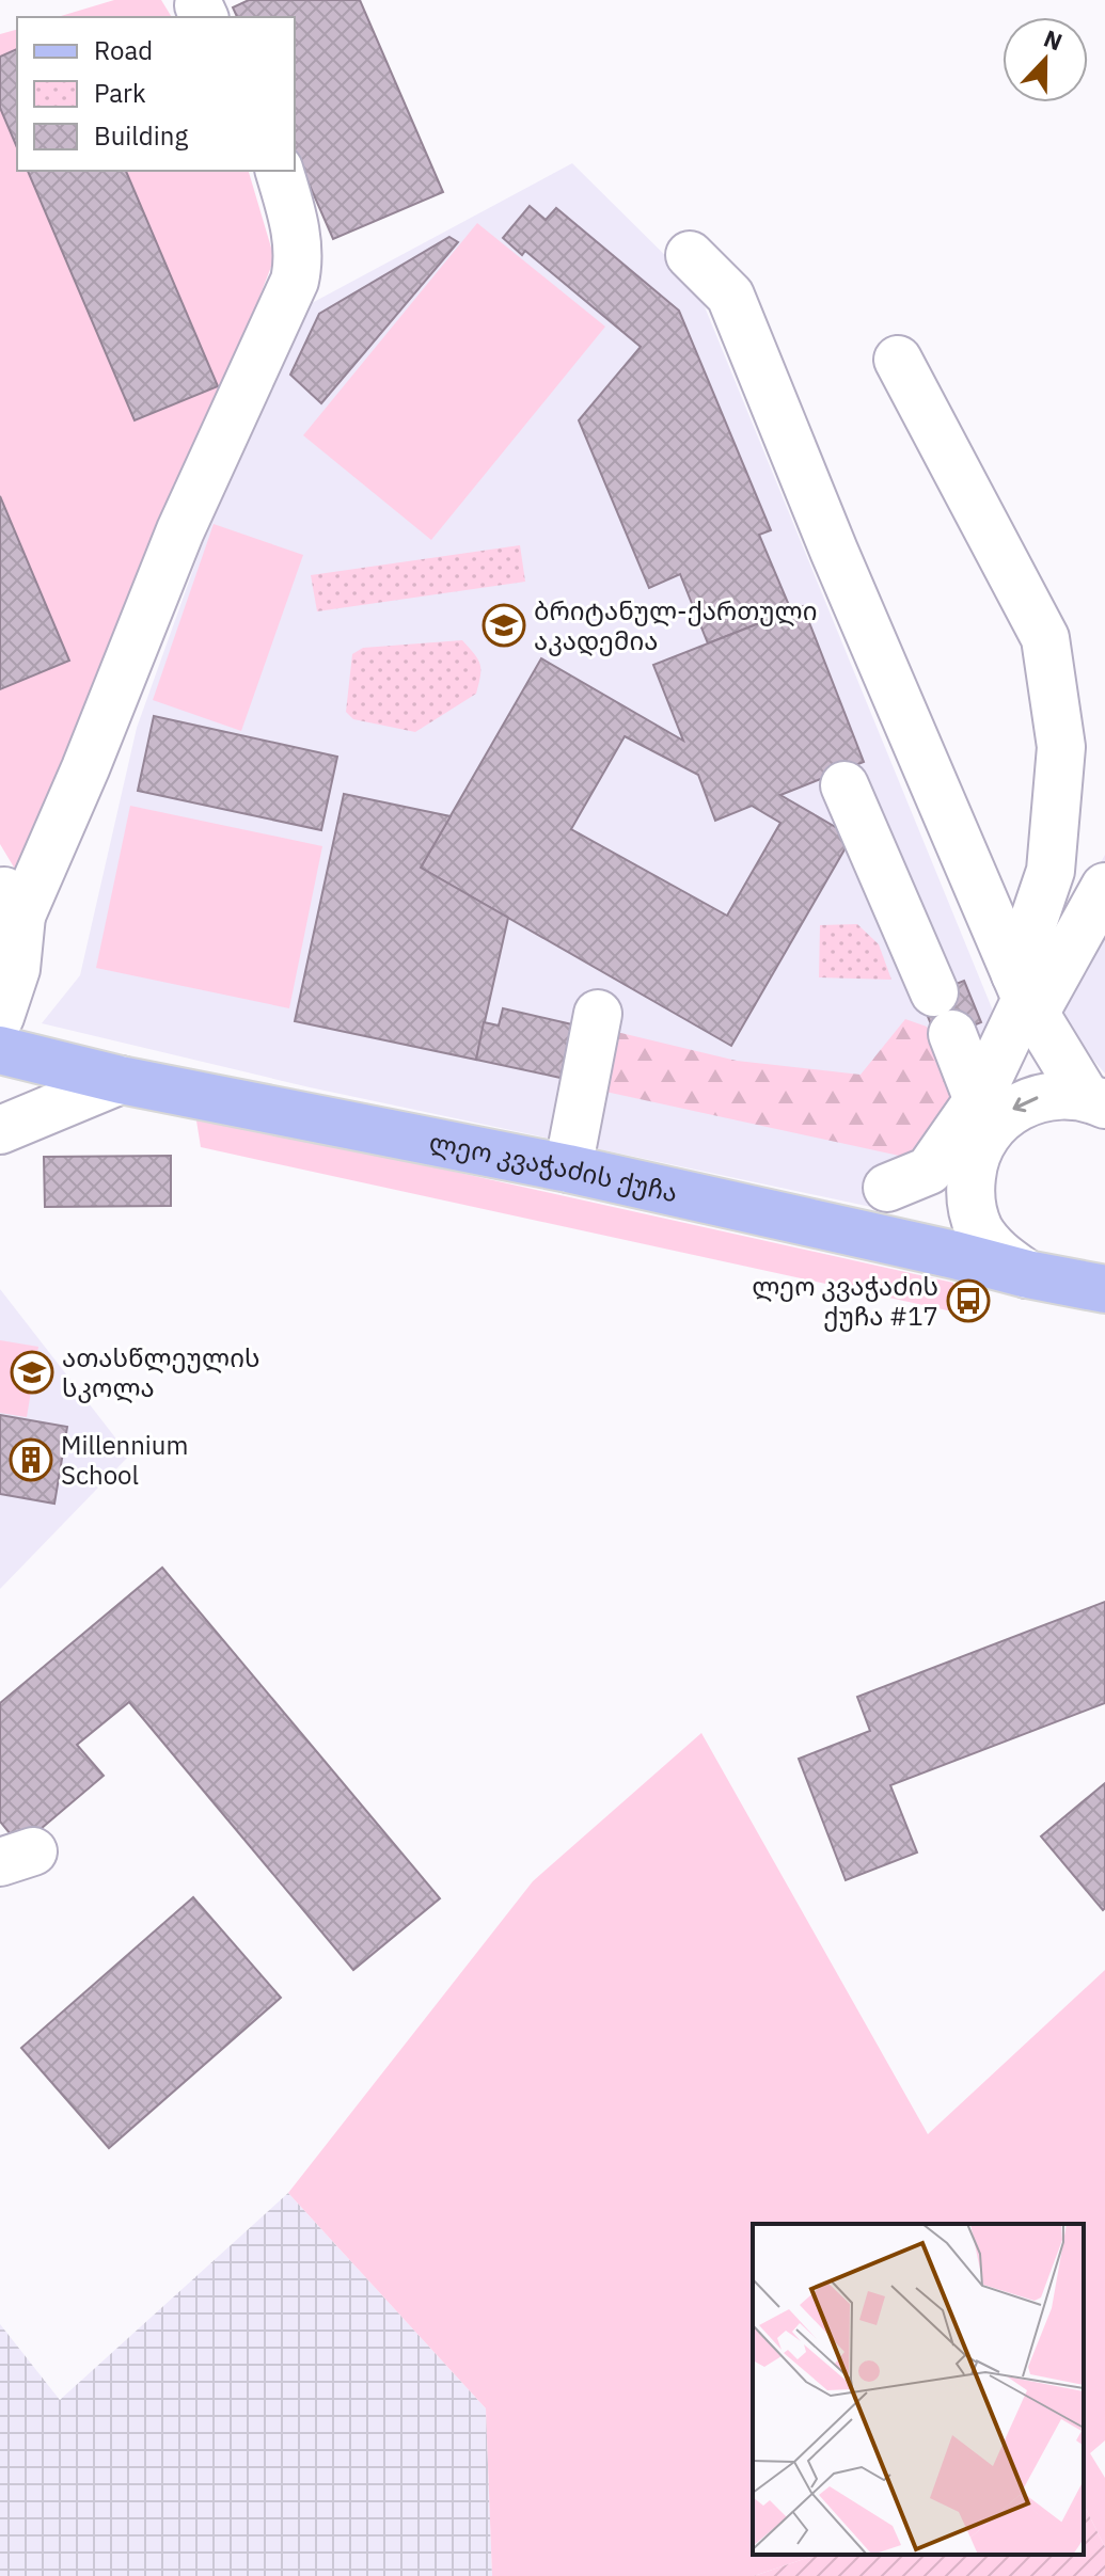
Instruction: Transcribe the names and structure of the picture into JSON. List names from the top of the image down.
{
  "streets": {
    "main road": ["ლეო კვაჭაძის ქუჩა"]
  },
  "places": {
    "school or university": ["ბრიტანულ-ქართული აკადემია", "ათასწლეულის სკოლა"],
    "bus stop": ["ლეო კვაჭაძის ქუჩა #17"],
    "building": ["Millennium School"]
  },
  "legend": ["Road", "Park", "Building"],
  "north": "top"
}
